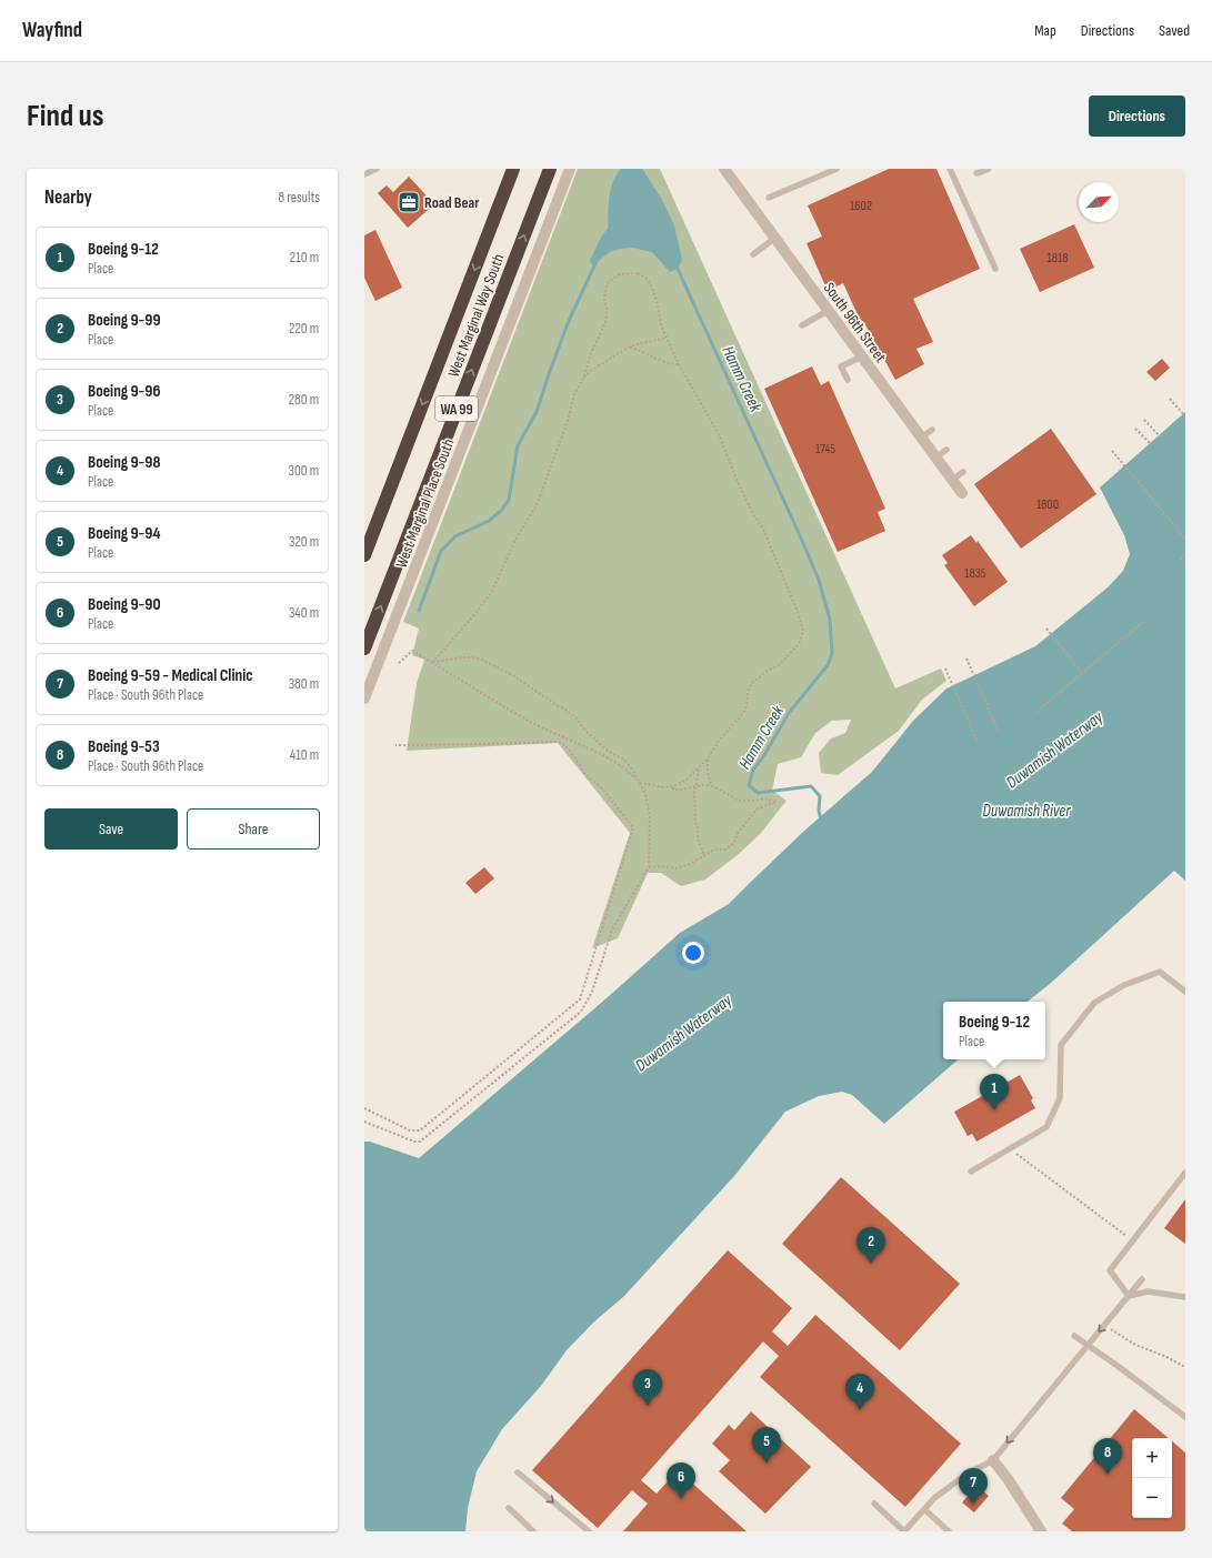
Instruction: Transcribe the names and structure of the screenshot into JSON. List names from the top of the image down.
{
  "streets": {
    "highway": ["West Marginal Way South", "WA 99"],
    "street": ["South 96th Street", "West Marginal Place South"]
  },
  "water": ["Hamm Creek", "Duwamish Waterway", "Duwamish River"],
  "places": {
    "office": ["Road Bear"]
  },
  "house_numbers": [
    "1602",
    "1818",
    "1745",
    "1800",
    "1835"
  ],
  "north": "top right",
  "page": {
    "header": "Wayfind",
    "nav": ["Map", "Directions", "Saved"],
    "buttons": [
      "Directions",
      ["Save", "Share"]
    ],
    "title": "Find us",
    "heading": ["Nearby", "8 results"],
    "list": [
      {
        "mark": "1",
        "name": "Boeing 9-12",
        "note": "Place",
        "value": "210 m"
      },
      {
        "mark": "2",
        "name": "Boeing 9-99",
        "note": "Place",
        "value": "220 m"
      },
      {
        "mark": "3",
        "name": "Boeing 9-96",
        "note": "Place",
        "value": "280 m"
      },
      {
        "mark": "4",
        "name": "Boeing 9-98",
        "note": "Place",
        "value": "300 m"
      },
      {
        "mark": "5",
        "name": "Boeing 9-94",
        "note": "Place",
        "value": "320 m"
      },
      {
        "mark": "6",
        "name": "Boeing 9-90",
        "note": "Place",
        "value": "340 m"
      },
      {
        "mark": "7",
        "name": "Boeing 9-59 - Medical Clinic",
        "note": "Place · South 96th Place",
        "value": "380 m"
      },
      {
        "mark": "8",
        "name": "Boeing 9-53",
        "note": "Place · South 96th Place",
        "value": "410 m"
      }
    ],
    "popup": ["Boeing 9-12", "Place"],
    "pins": [
      "1",
      "2",
      "3",
      "4",
      "5",
      "8",
      "6",
      "7"
    ],
    "map_buttons": ["+", "−"]
  }
}
